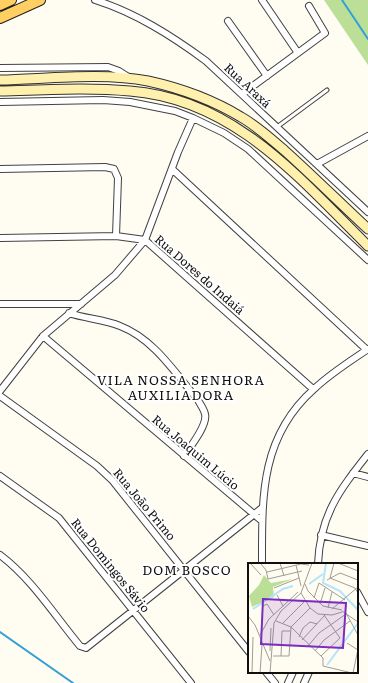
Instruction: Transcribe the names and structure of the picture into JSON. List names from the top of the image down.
{
  "streets": {
    "street": [
      "Rua Araxá",
      "Rua Dores do Indaiá",
      "Rua Joaquim Lúcio",
      "Rua João Primo",
      "Rua Domingos Sávio"
    ]
  },
  "districts": ["VILA NOSSA SENHORA AUXILIADORA", "DOM BOSCO"]
}
